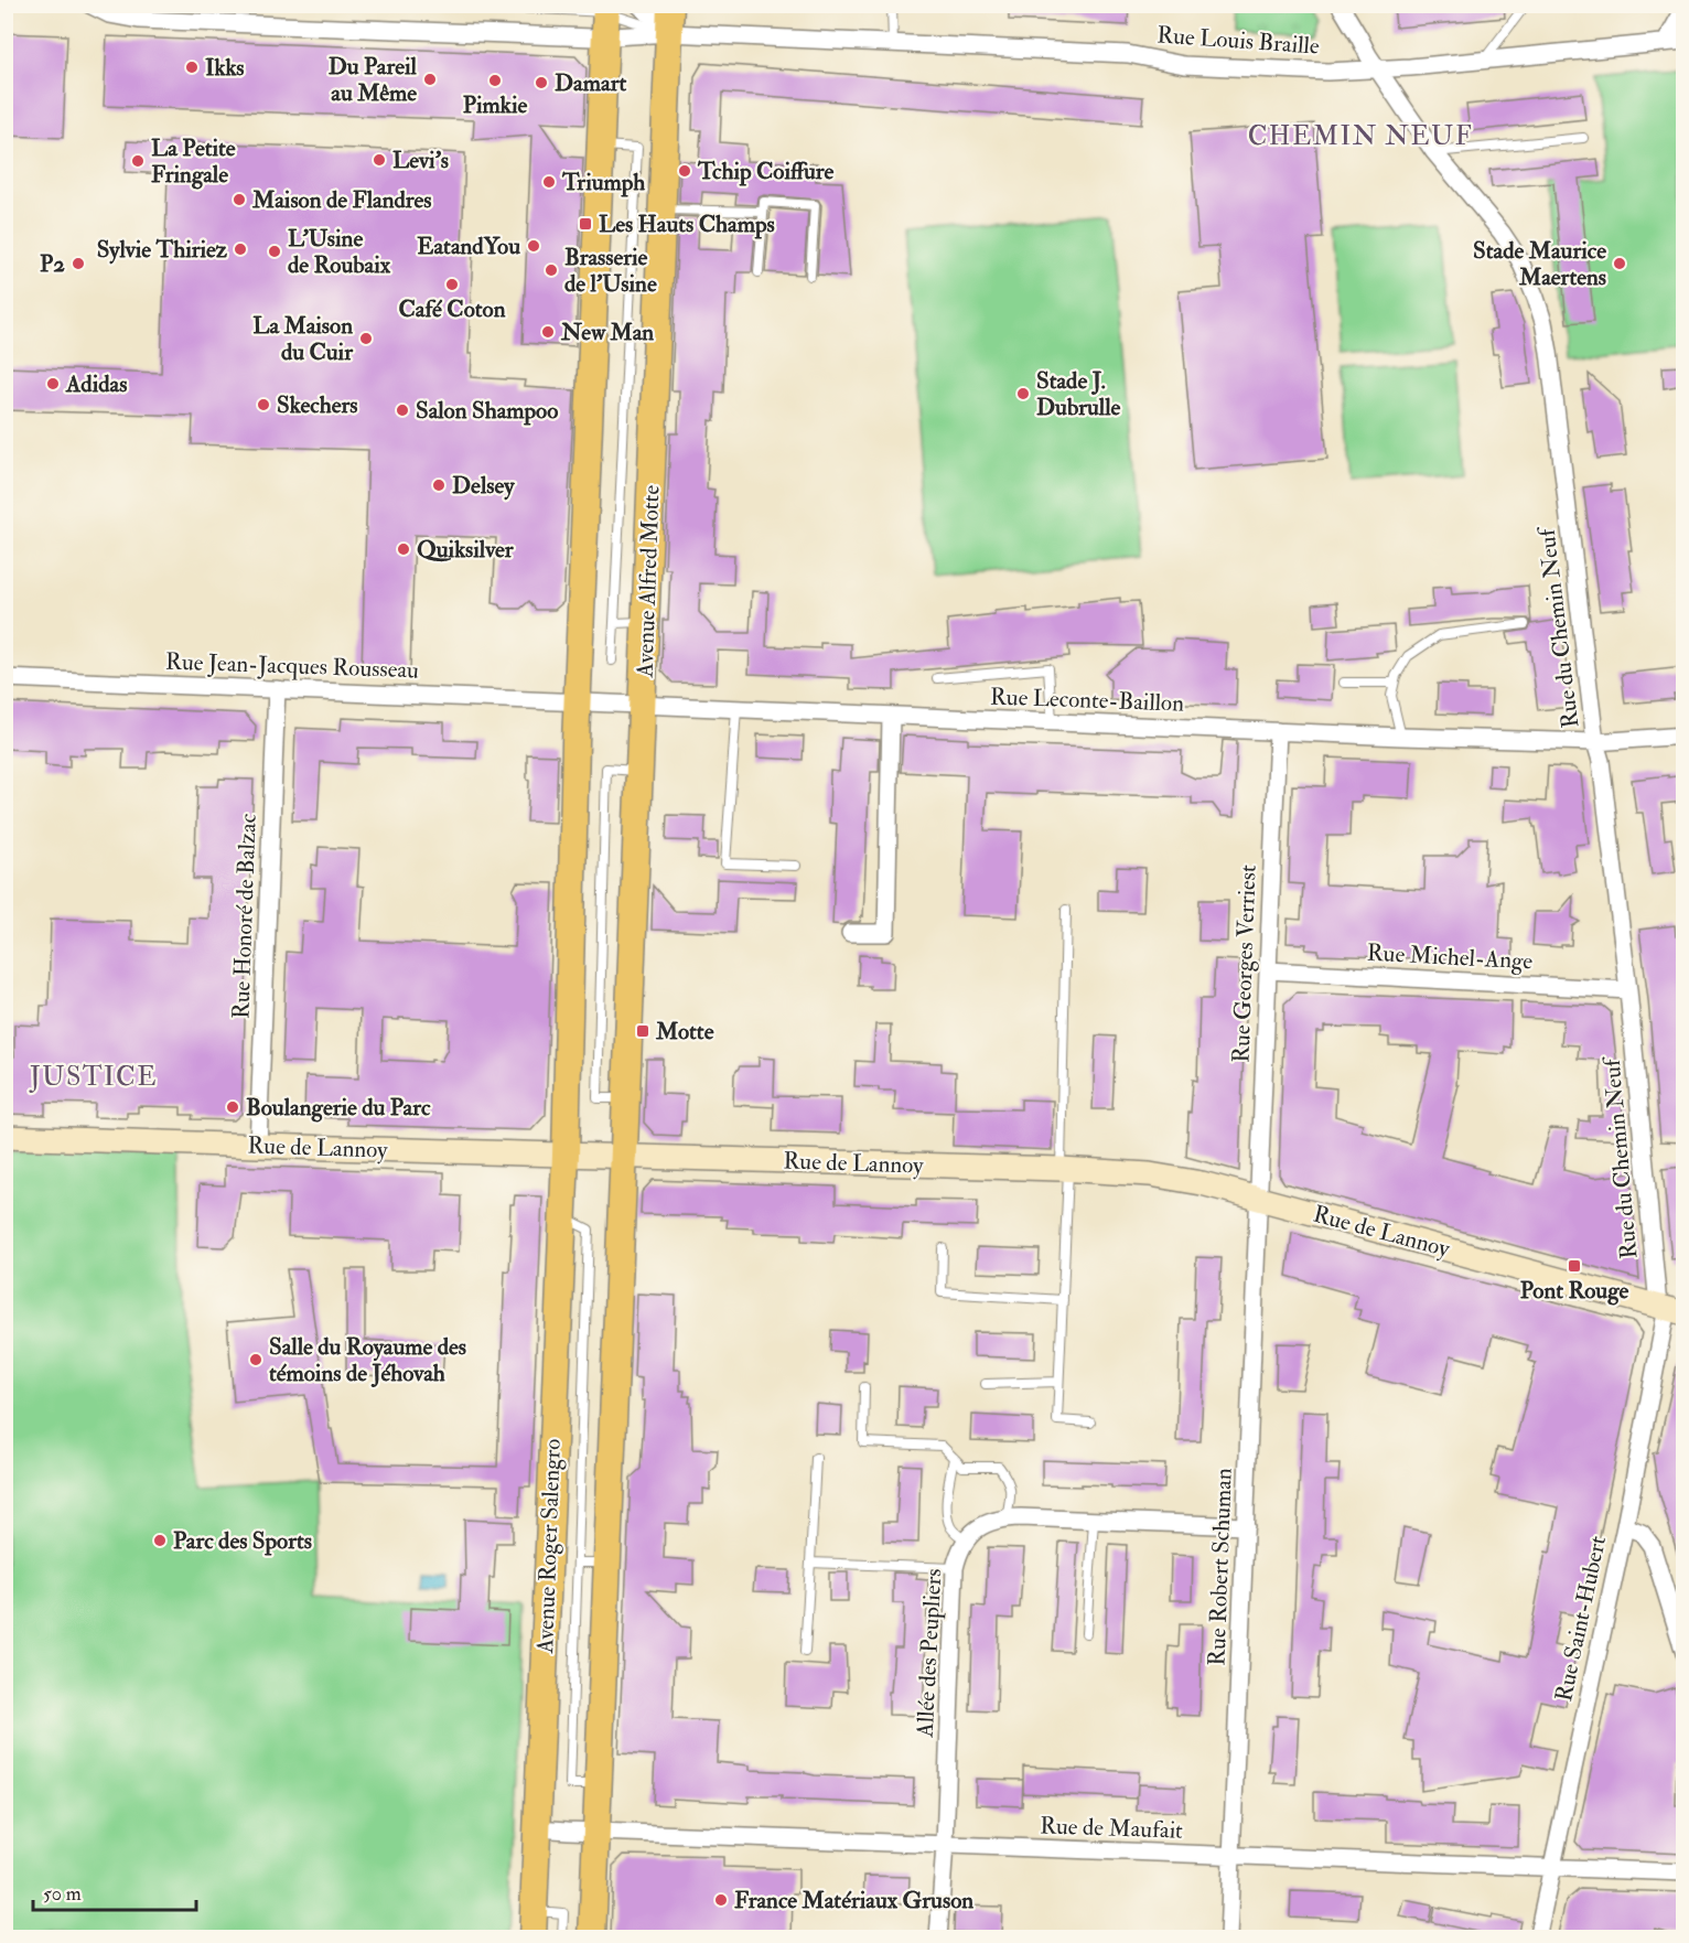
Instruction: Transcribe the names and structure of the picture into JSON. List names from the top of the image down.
{
  "streets": {
    "main road": ["Avenue Alfred Motte", "Rue de Lannoy", "Avenue Roger Salengro"],
    "street": [
      "Rue Louis Braille",
      "Rue du Chemin Neuf",
      "Rue Jean-Jacques Rousseau",
      "Rue Leconte-Baillon",
      "Rue Honoré de Balzac",
      "Rue Michel-Ange",
      "Rue Georges Verriest",
      "Rue Robert Schuman",
      "Rue Saint-Hubert",
      "Allée des Peupliers",
      "Rue de Maufait"
    ]
  },
  "crossings": [
    ["Rue Louis Braille", "Avenue Alfred Motte"],
    ["Rue Louis Braille", "Rue du Chemin Neuf"],
    ["Avenue Alfred Motte", "Rue Leconte-Baillon"],
    ["Avenue Alfred Motte", "Rue de Lannoy"],
    ["Rue du Chemin Neuf", "Rue Leconte-Baillon"],
    ["Rue du Chemin Neuf", "Rue Michel-Ange"],
    ["Rue du Chemin Neuf", "Rue de Lannoy"],
    ["Rue du Chemin Neuf", "Rue Saint-Hubert"],
    ["Rue Jean-Jacques Rousseau", "Rue Leconte-Baillon"],
    ["Rue Jean-Jacques Rousseau", "Rue Honoré de Balzac"],
    ["Rue Leconte-Baillon", "Rue Georges Verriest"],
    ["Rue Honoré de Balzac", "Rue de Lannoy"],
    ["Rue Michel-Ange", "Rue Georges Verriest"],
    ["Rue Georges Verriest", "Rue de Lannoy"],
    ["Rue Georges Verriest", "Rue Robert Schuman"],
    ["Rue de Lannoy", "Avenue Roger Salengro"],
    ["Rue de Lannoy", "Rue Robert Schuman"],
    ["Rue de Lannoy", "Rue Saint-Hubert"],
    ["Avenue Roger Salengro", "Rue de Maufait"],
    ["Rue Robert Schuman", "Allée des Peupliers"],
    ["Rue Robert Schuman", "Rue de Maufait"],
    ["Rue Saint-Hubert", "Rue de Maufait"],
    ["Allée des Peupliers", "Rue de Maufait"]
  ],
  "districts": ["CHEMIN NEUF", "JUSTICE"],
  "places": {
    "other": [
      "Ikks",
      "Du Pareil au Même",
      "Pimkie",
      "Damart",
      "Levi's",
      "La Petite Fringale",
      "Tchip Coiffure",
      "Triumph",
      "Maison de Flandres",
      "EatandYou",
      "Sylvie Thiriez",
      "L'Usine de Roubaix",
      "P2",
      "Stade Maurice Maertens",
      "Brasserie de l'Usine",
      "Café Coton",
      "New Man",
      "La Maison du Cuir",
      "Adidas",
      "Stade J. Dubrulle",
      "Skechers",
      "Salon Shampoo",
      "Delsey",
      "Quiksilver",
      "Boulangerie du Parc",
      "Salle du Royaume des témoins de Jéhovah",
      "Parc des Sports",
      "France Matériaux Gruson"
    ],
    "transit": ["Les Hauts Champs", "Motte", "Pont Rouge"]
  },
  "scale_bar": "50 m"
}
